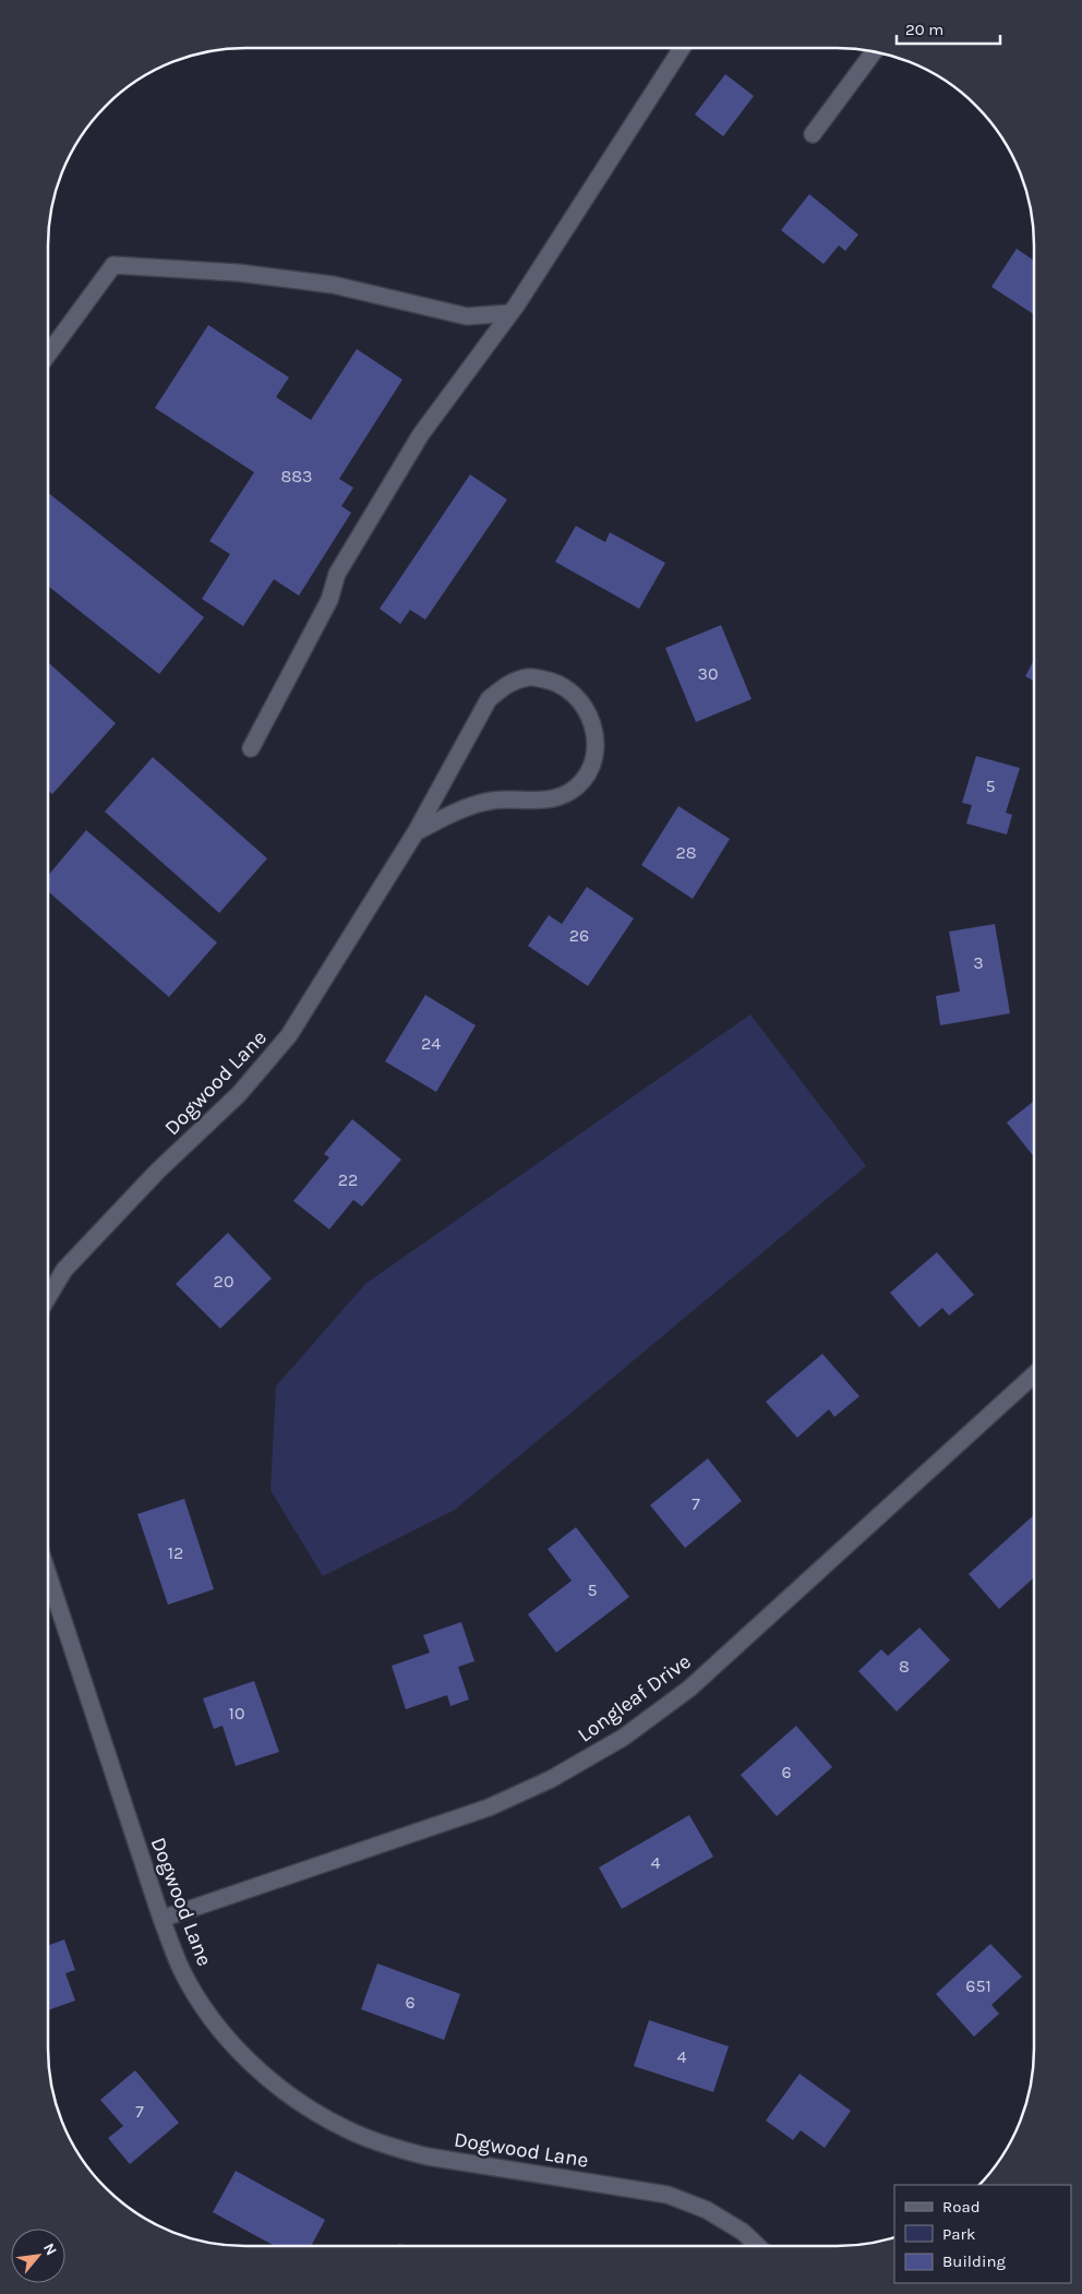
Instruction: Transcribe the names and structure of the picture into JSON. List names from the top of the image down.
{
  "streets": {
    "street": ["Dogwood Lane", "Longleaf Drive"]
  },
  "crossings": [
    ["Dogwood Lane", "Longleaf Drive"]
  ],
  "house_numbers": [
    "883",
    "30",
    "5",
    "28",
    "26",
    "3",
    "24",
    "22",
    "20",
    "7",
    "12",
    "5",
    "8",
    "10",
    "6",
    "4",
    "651",
    "6",
    "4",
    "7"
  ],
  "legend": ["Road", "Park", "Building"],
  "scale_bar": "20 m",
  "north": "top right"
}
